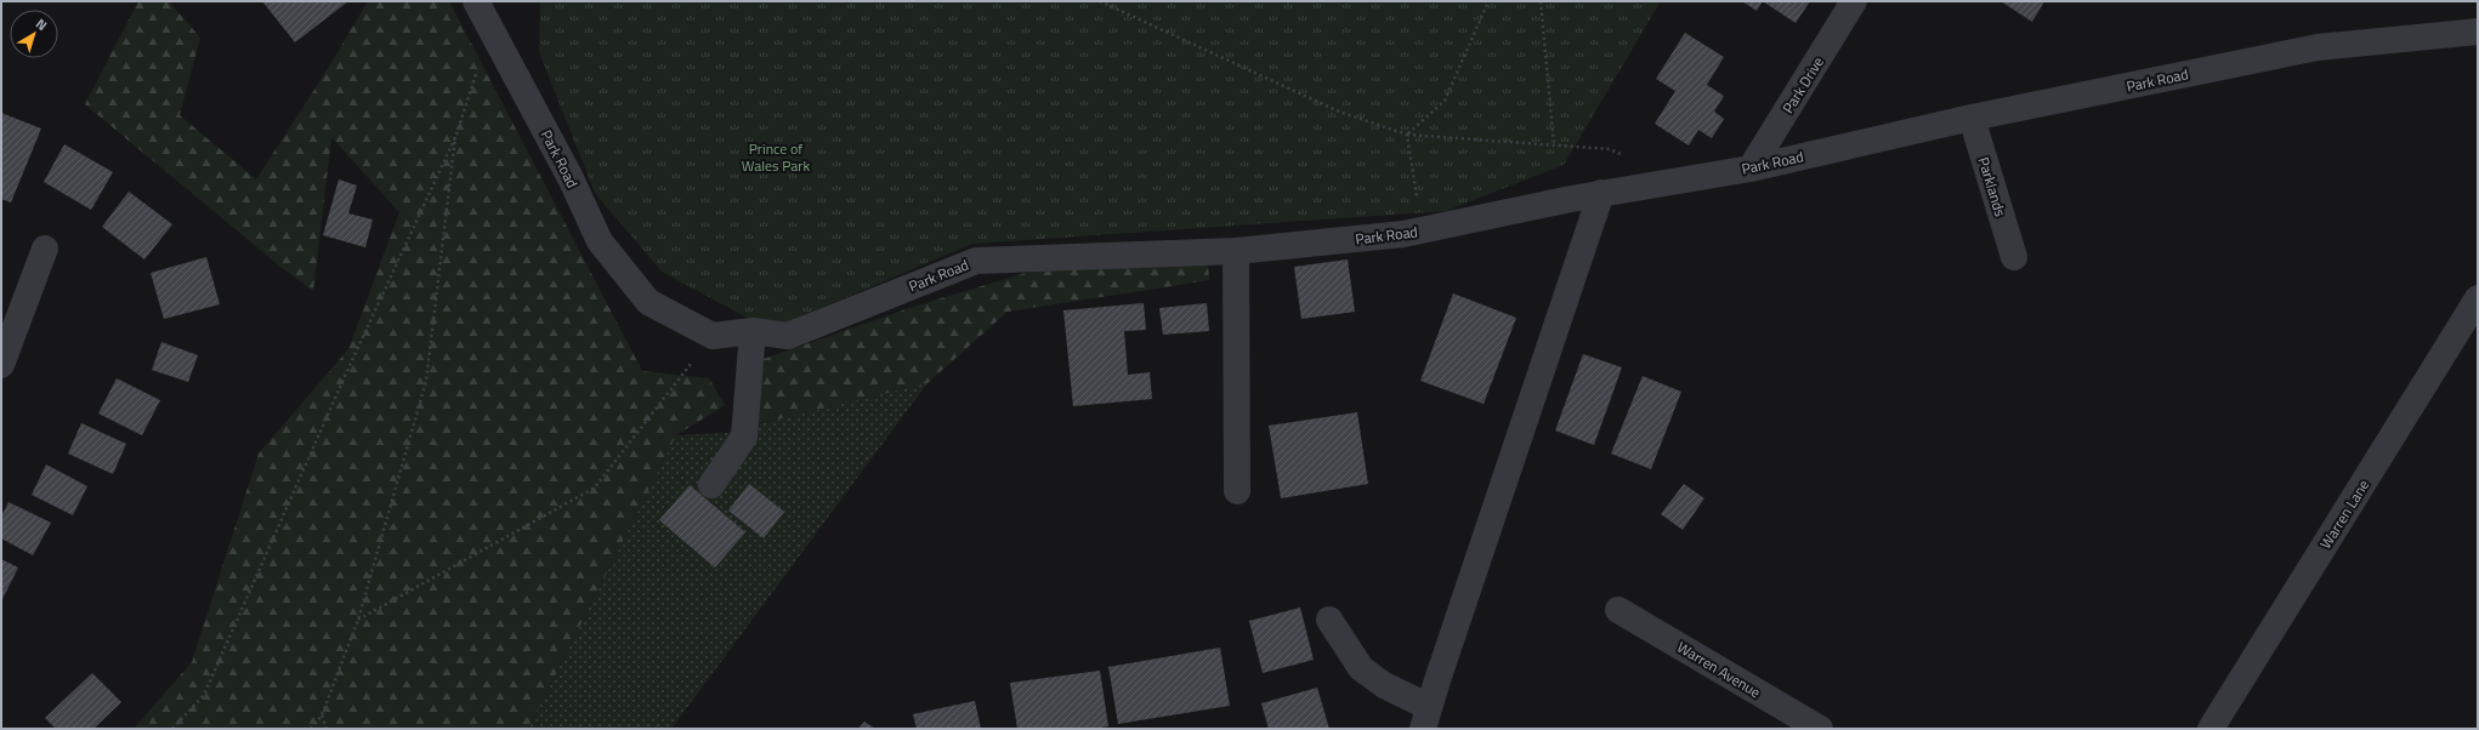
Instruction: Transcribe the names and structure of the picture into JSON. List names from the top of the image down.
{
  "streets": {
    "street": [
      "Park Road",
      "Park Drive",
      "Parklands",
      "Warren Lane",
      "Warren Avenue"
    ]
  },
  "crossings": [
    ["Park Road", "Park Drive"],
    ["Park Road", "Parklands"]
  ],
  "parks": ["Prince of Wales Park"],
  "north": "top right"
}
